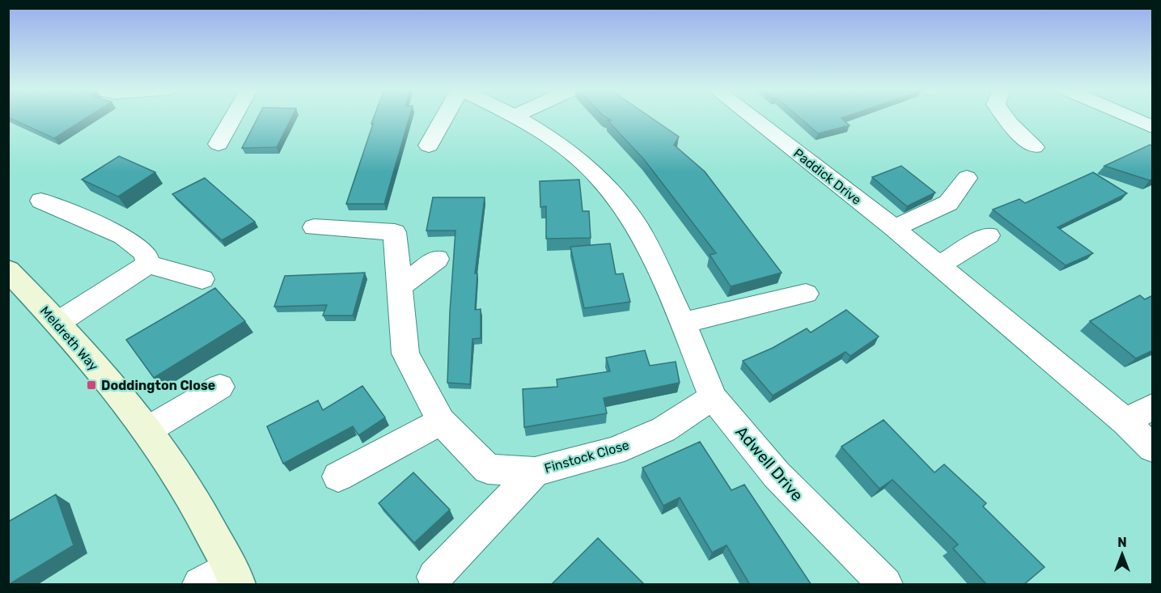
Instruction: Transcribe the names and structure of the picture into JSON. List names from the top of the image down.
{
  "streets": {
    "street": [
      "Paddick Drive",
      "Meldreth Way",
      "Finstock Close",
      "Adwell Drive"
    ]
  },
  "crossings": [
    ["Finstock Close", "Adwell Drive"]
  ],
  "places": {
    "transit": ["Doddington Close"]
  },
  "north": "top"
}
